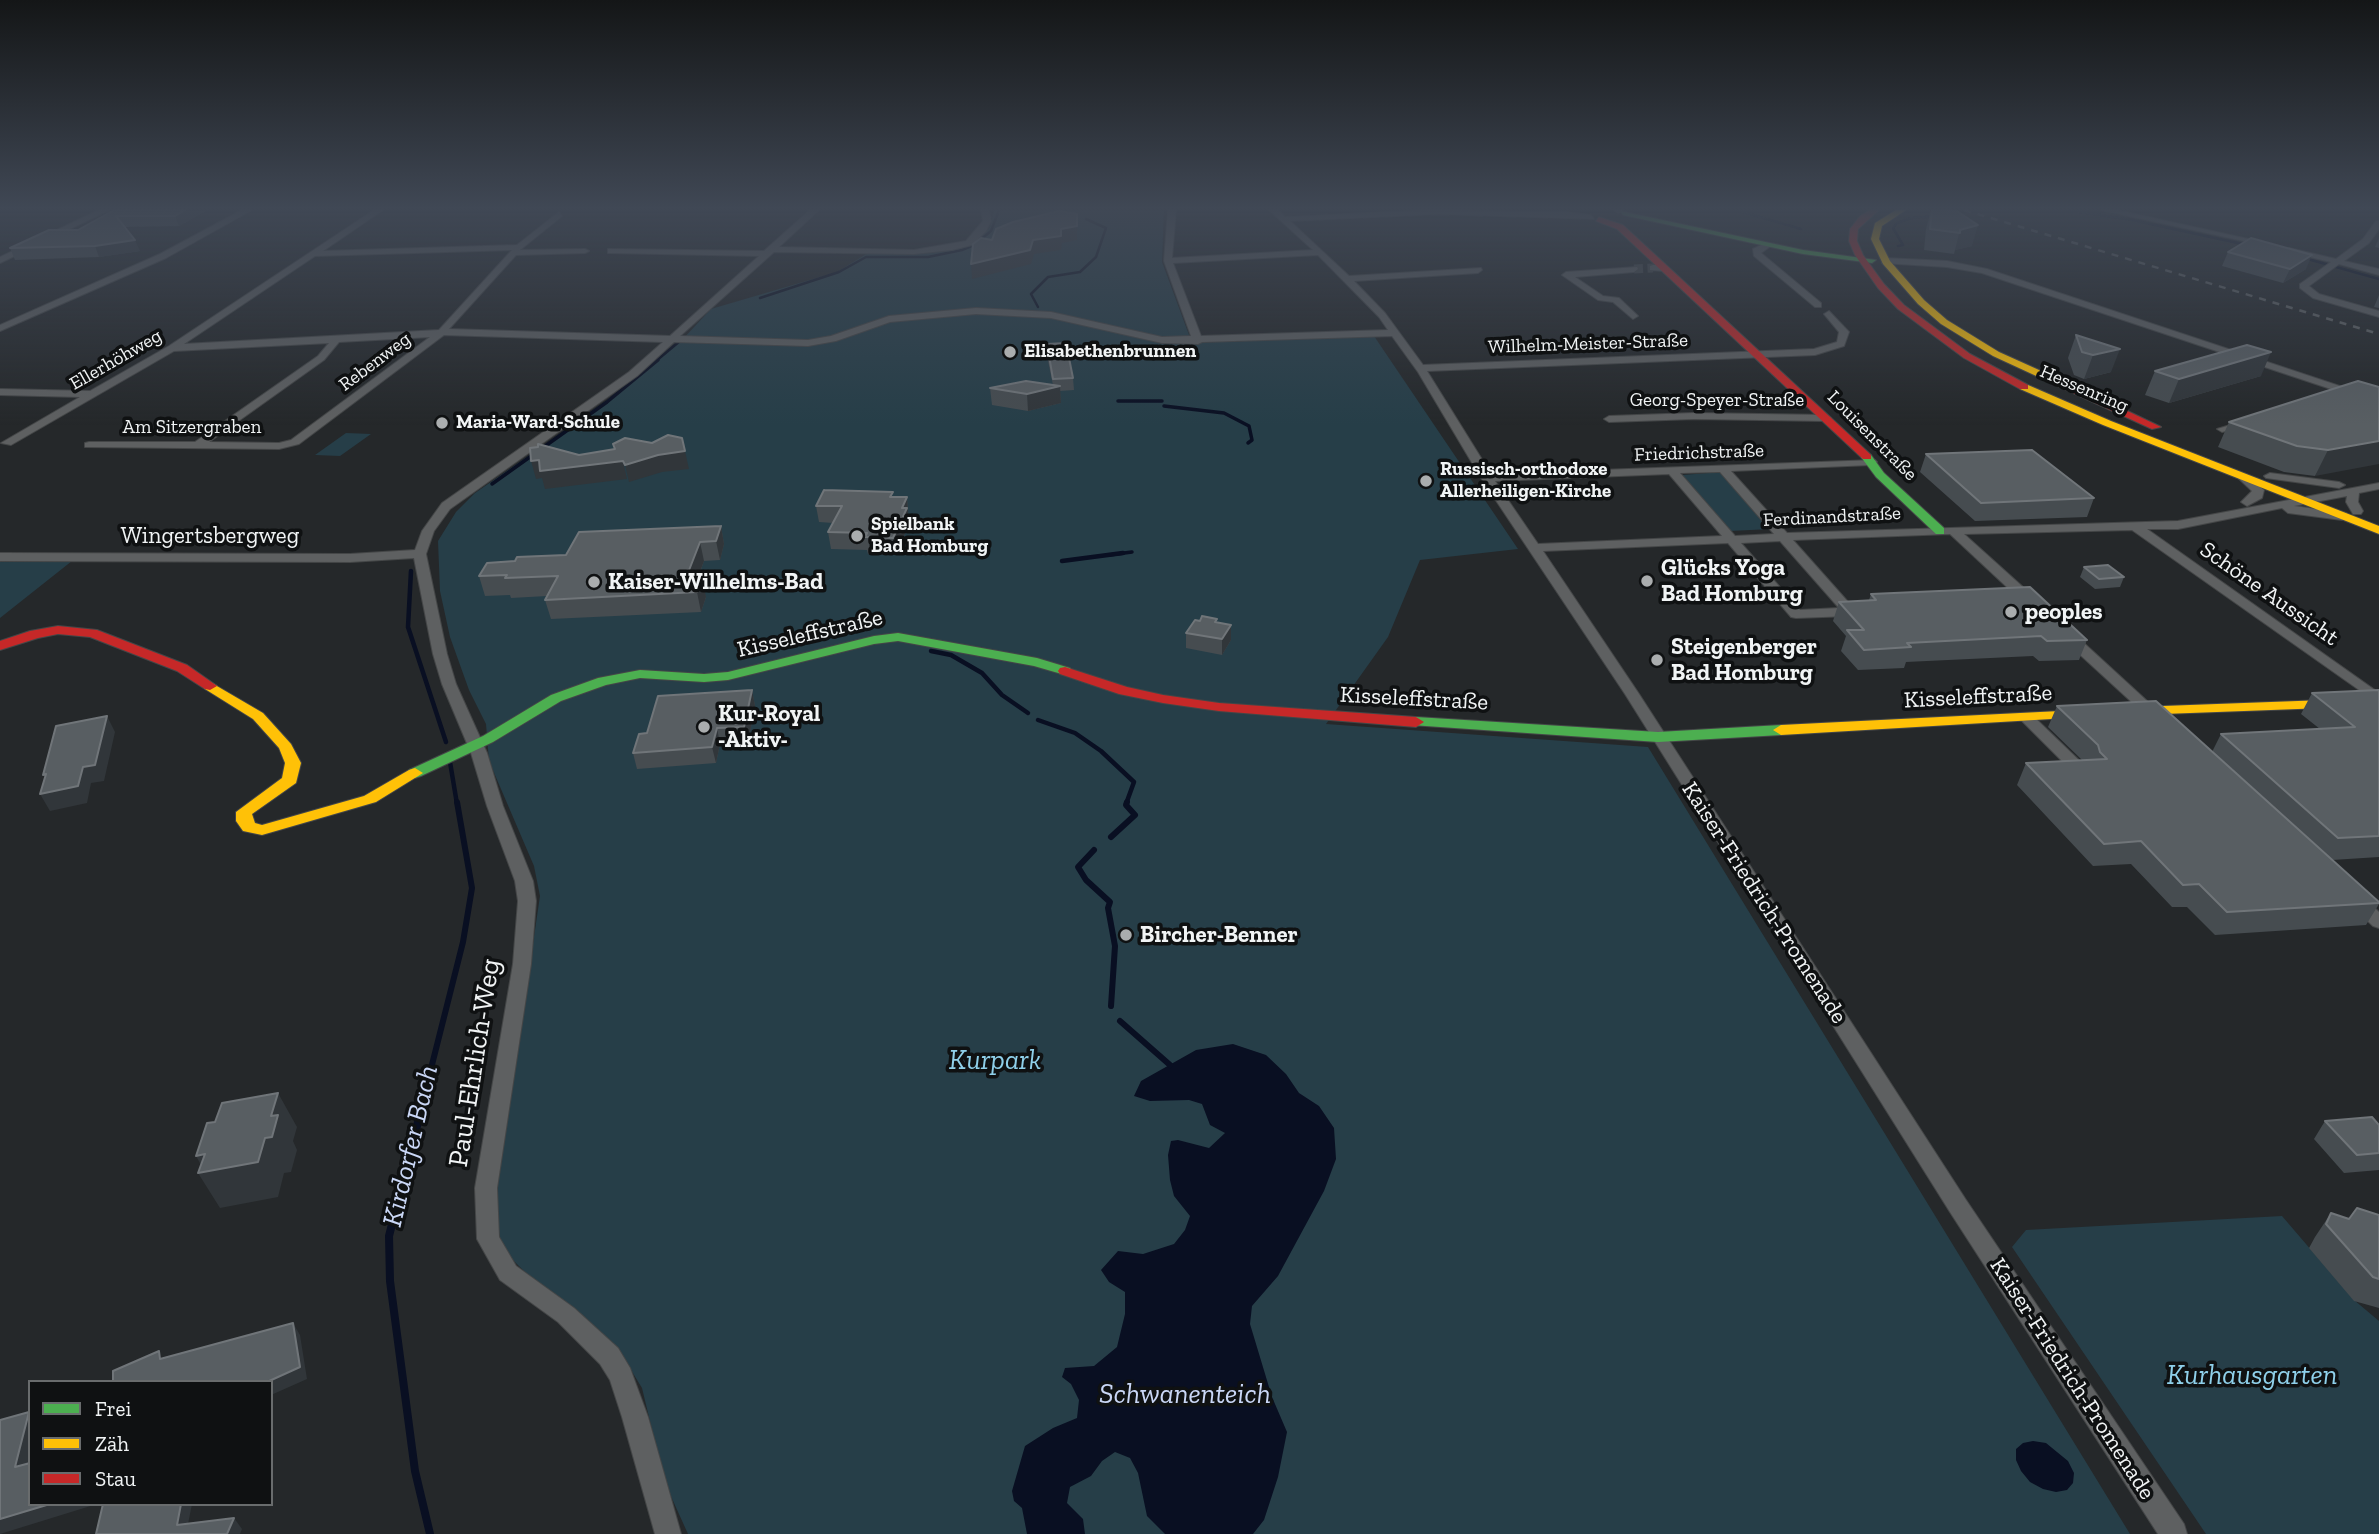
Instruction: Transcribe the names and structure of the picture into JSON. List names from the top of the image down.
{
  "streets": {
    "street": [
      "Wilhelm-Meister-Straße",
      "Ellerhöhweg",
      "Rebenweg",
      "Hessenring",
      "Georg-Speyer-Straße",
      "Am Sitzergraben",
      "Louisenstraße",
      "Friedrichstraße",
      "Ferdinandstraße",
      "Wingertsbergweg",
      "Schöne Aussicht",
      "Kisseleffstraße",
      "Kaiser-Friedrich-Promenade",
      "Paul-Ehrlich-Weg"
    ]
  },
  "crossings": [
    ["Wilhelm-Meister-Straße", "Louisenstraße"],
    ["Wilhelm-Meister-Straße", "Kaiser-Friedrich-Promenade"],
    ["Rebenweg", "Am Sitzergraben"],
    ["Georg-Speyer-Straße", "Louisenstraße"],
    ["Louisenstraße", "Friedrichstraße"],
    ["Louisenstraße", "Ferdinandstraße"],
    ["Friedrichstraße", "Kaiser-Friedrich-Promenade"],
    ["Ferdinandstraße", "Schöne Aussicht"],
    ["Ferdinandstraße", "Kaiser-Friedrich-Promenade"],
    ["Wingertsbergweg", "Paul-Ehrlich-Weg"],
    ["Kisseleffstraße", "Kaiser-Friedrich-Promenade"],
    ["Kisseleffstraße", "Paul-Ehrlich-Weg"]
  ],
  "water": ["Kirdorfer Bach", "Schwanenteich"],
  "parks": ["Kurpark", "Kurhausgarten"],
  "places": [
    "Elisabethenbrunnen",
    "Maria-Ward-Schule",
    "Russisch-orthodoxe Allerheiligen-Kirche",
    "Spielbank Bad Homburg",
    "Glücks Yoga Bad Homburg",
    "Kaiser-Wilhelms-Bad",
    "peoples",
    "Steigenberger Bad Homburg",
    "Kur-Royal -Aktiv-",
    "Bircher-Benner"
  ],
  "legend": ["Frei", "Zäh", "Stau"]
}
